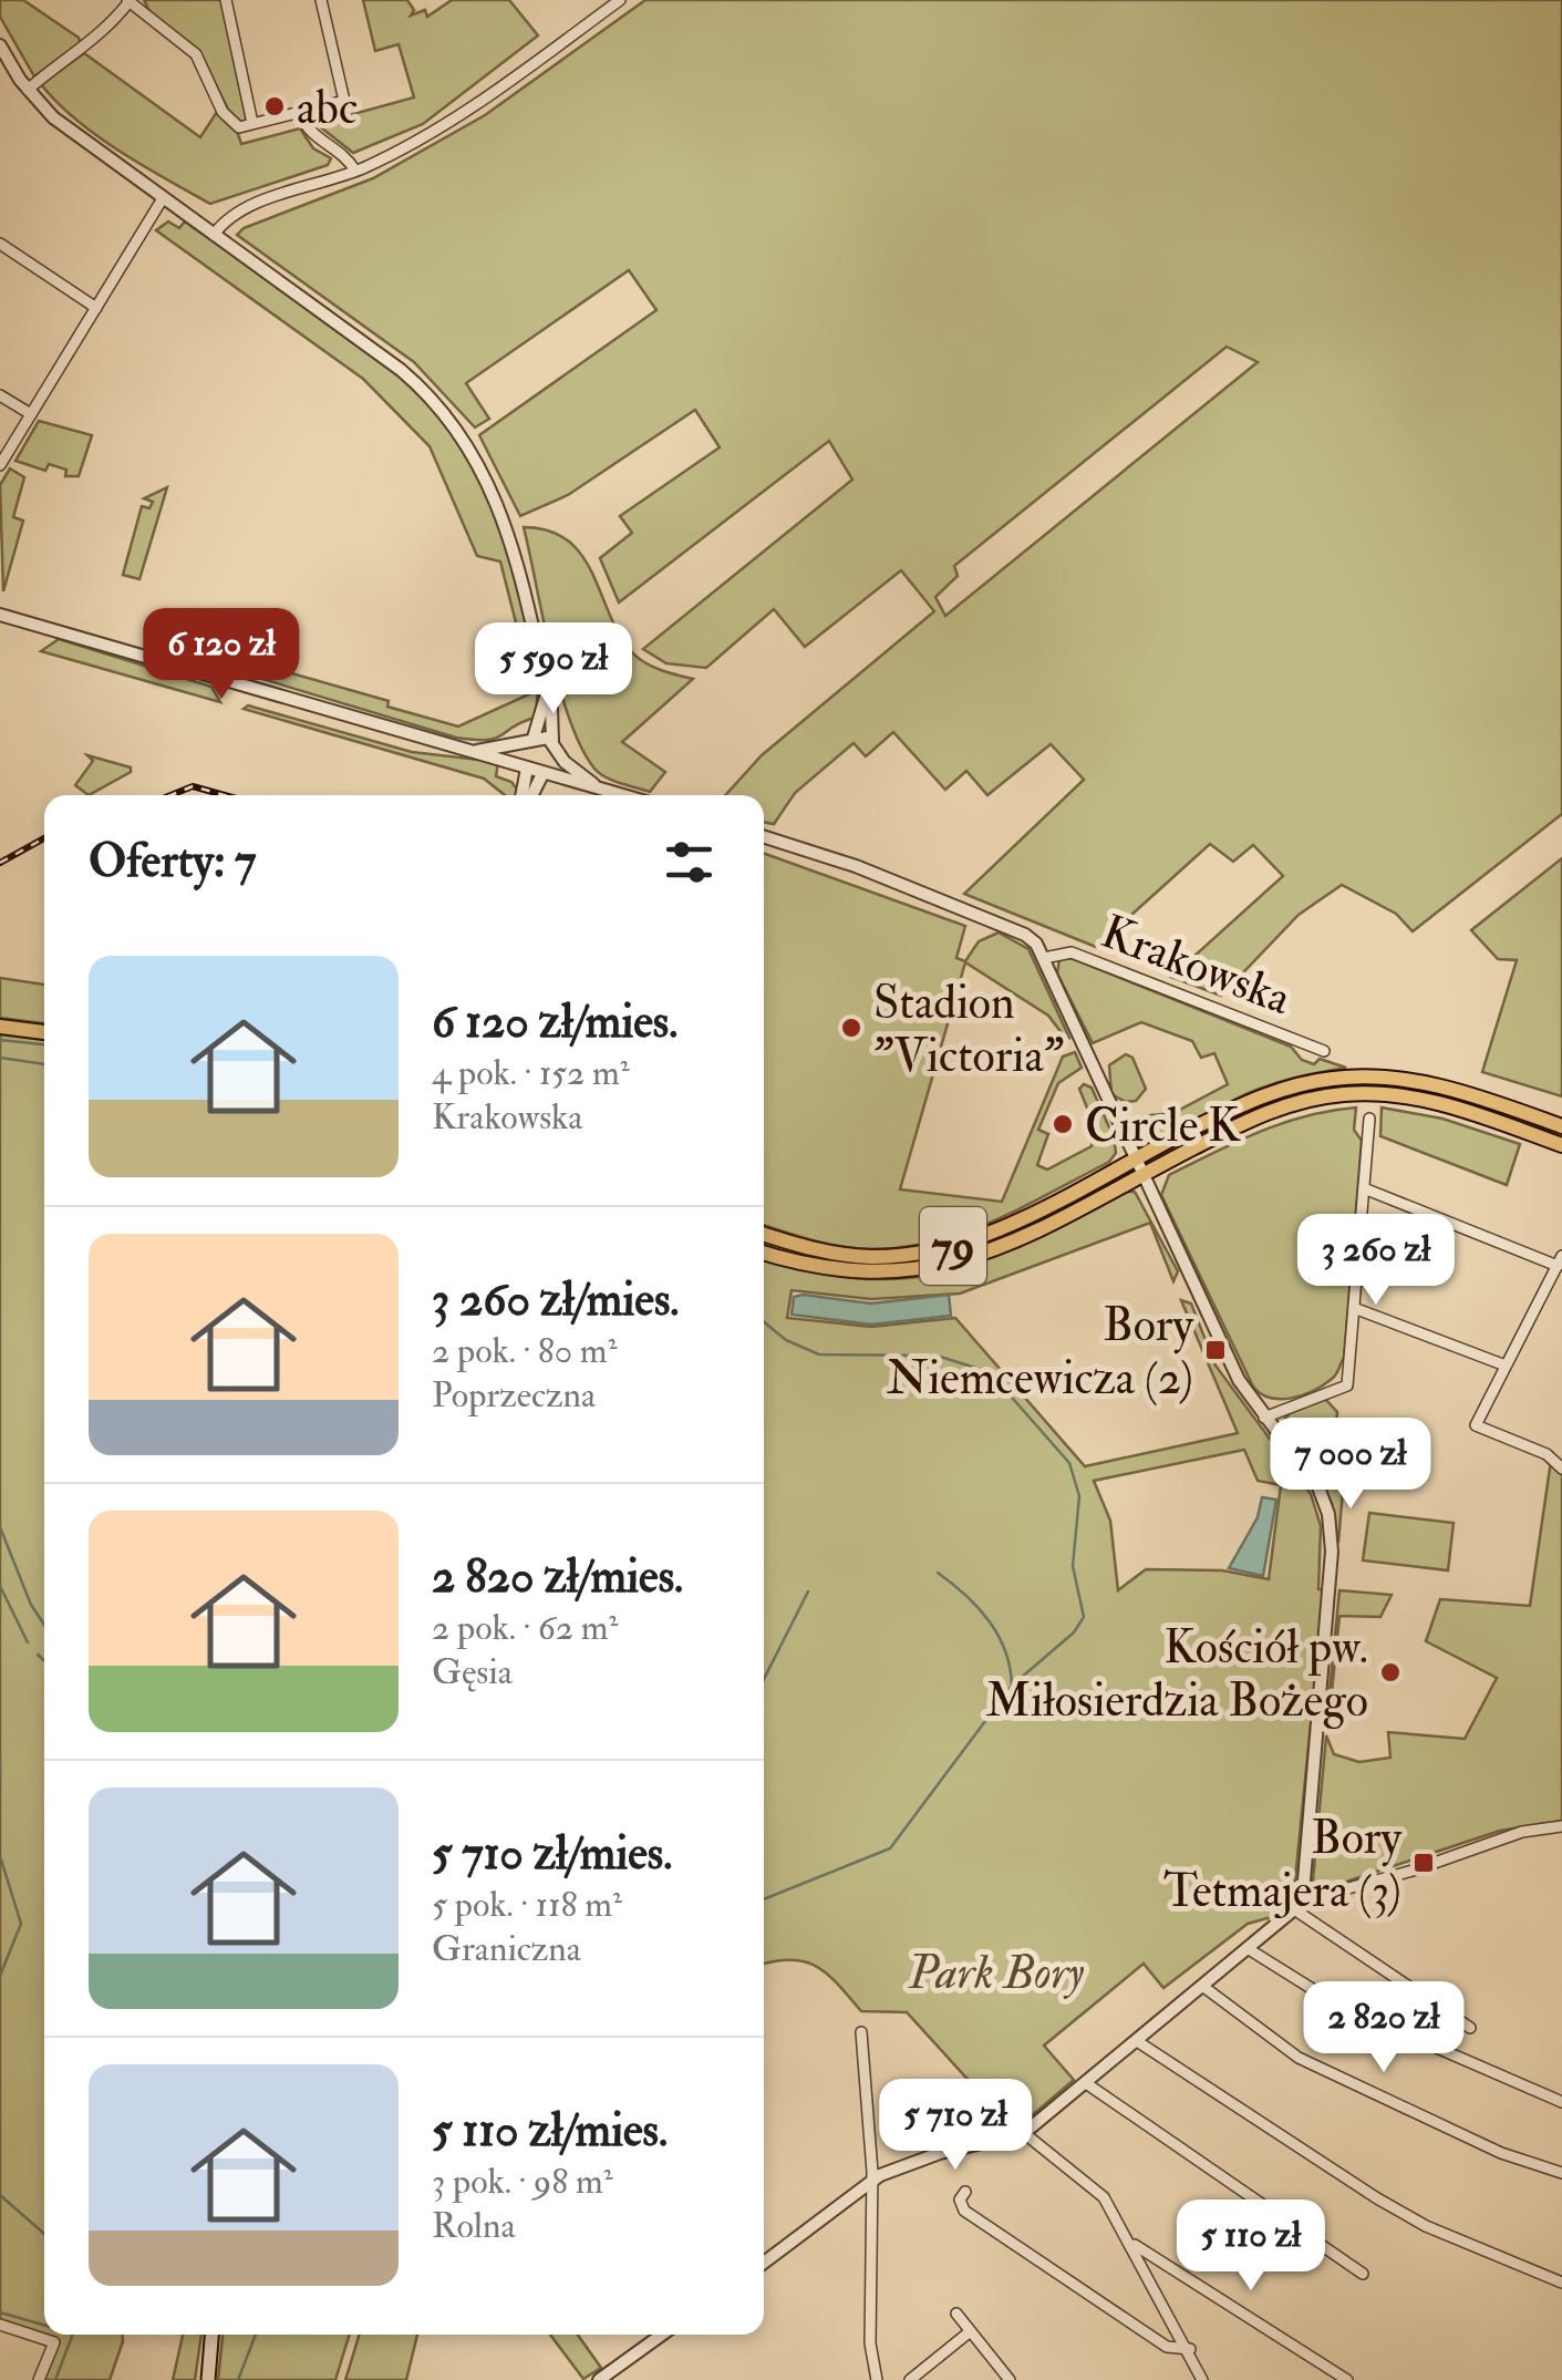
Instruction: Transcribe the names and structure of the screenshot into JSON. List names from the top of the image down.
{
  "streets": {
    "main road": ["Krakowska", "79"]
  },
  "crossings": [
    ["Krakowska", "79"]
  ],
  "parks": ["Park Bory"],
  "places": {
    "other": [
      "abc",
      "Stadion \"Victoria\"",
      "Circle K",
      "Kościół pw. Miłosierdzia Bożego"
    ],
    "transit": ["Bory Niemcewicza (2)", "Bory Tetmajera (3)"]
  },
  "page": {
    "price": [
      "6 120 zł",
      "5 590 zł",
      "3 260 zł",
      "7 000 zł",
      "2 820 zł",
      "5 710 zł",
      "5 110 zł"
    ],
    "heading": "Oferty: 7",
    "list": [
      {
        "name": "6 120 zł/mies.",
        "note": "4 pok. · 152 m² · Krakowska"
      },
      {
        "name": "3 260 zł/mies.",
        "note": "2 pok. · 80 m² · Poprzeczna"
      },
      {
        "name": "2 820 zł/mies.",
        "note": "2 pok. · 62 m² · Gęsia"
      },
      {
        "name": "5 710 zł/mies.",
        "note": "5 pok. · 118 m² · Graniczna"
      },
      {
        "name": "5 110 zł/mies.",
        "note": "3 pok. · 98 m² · Rolna"
      }
    ]
  }
}
